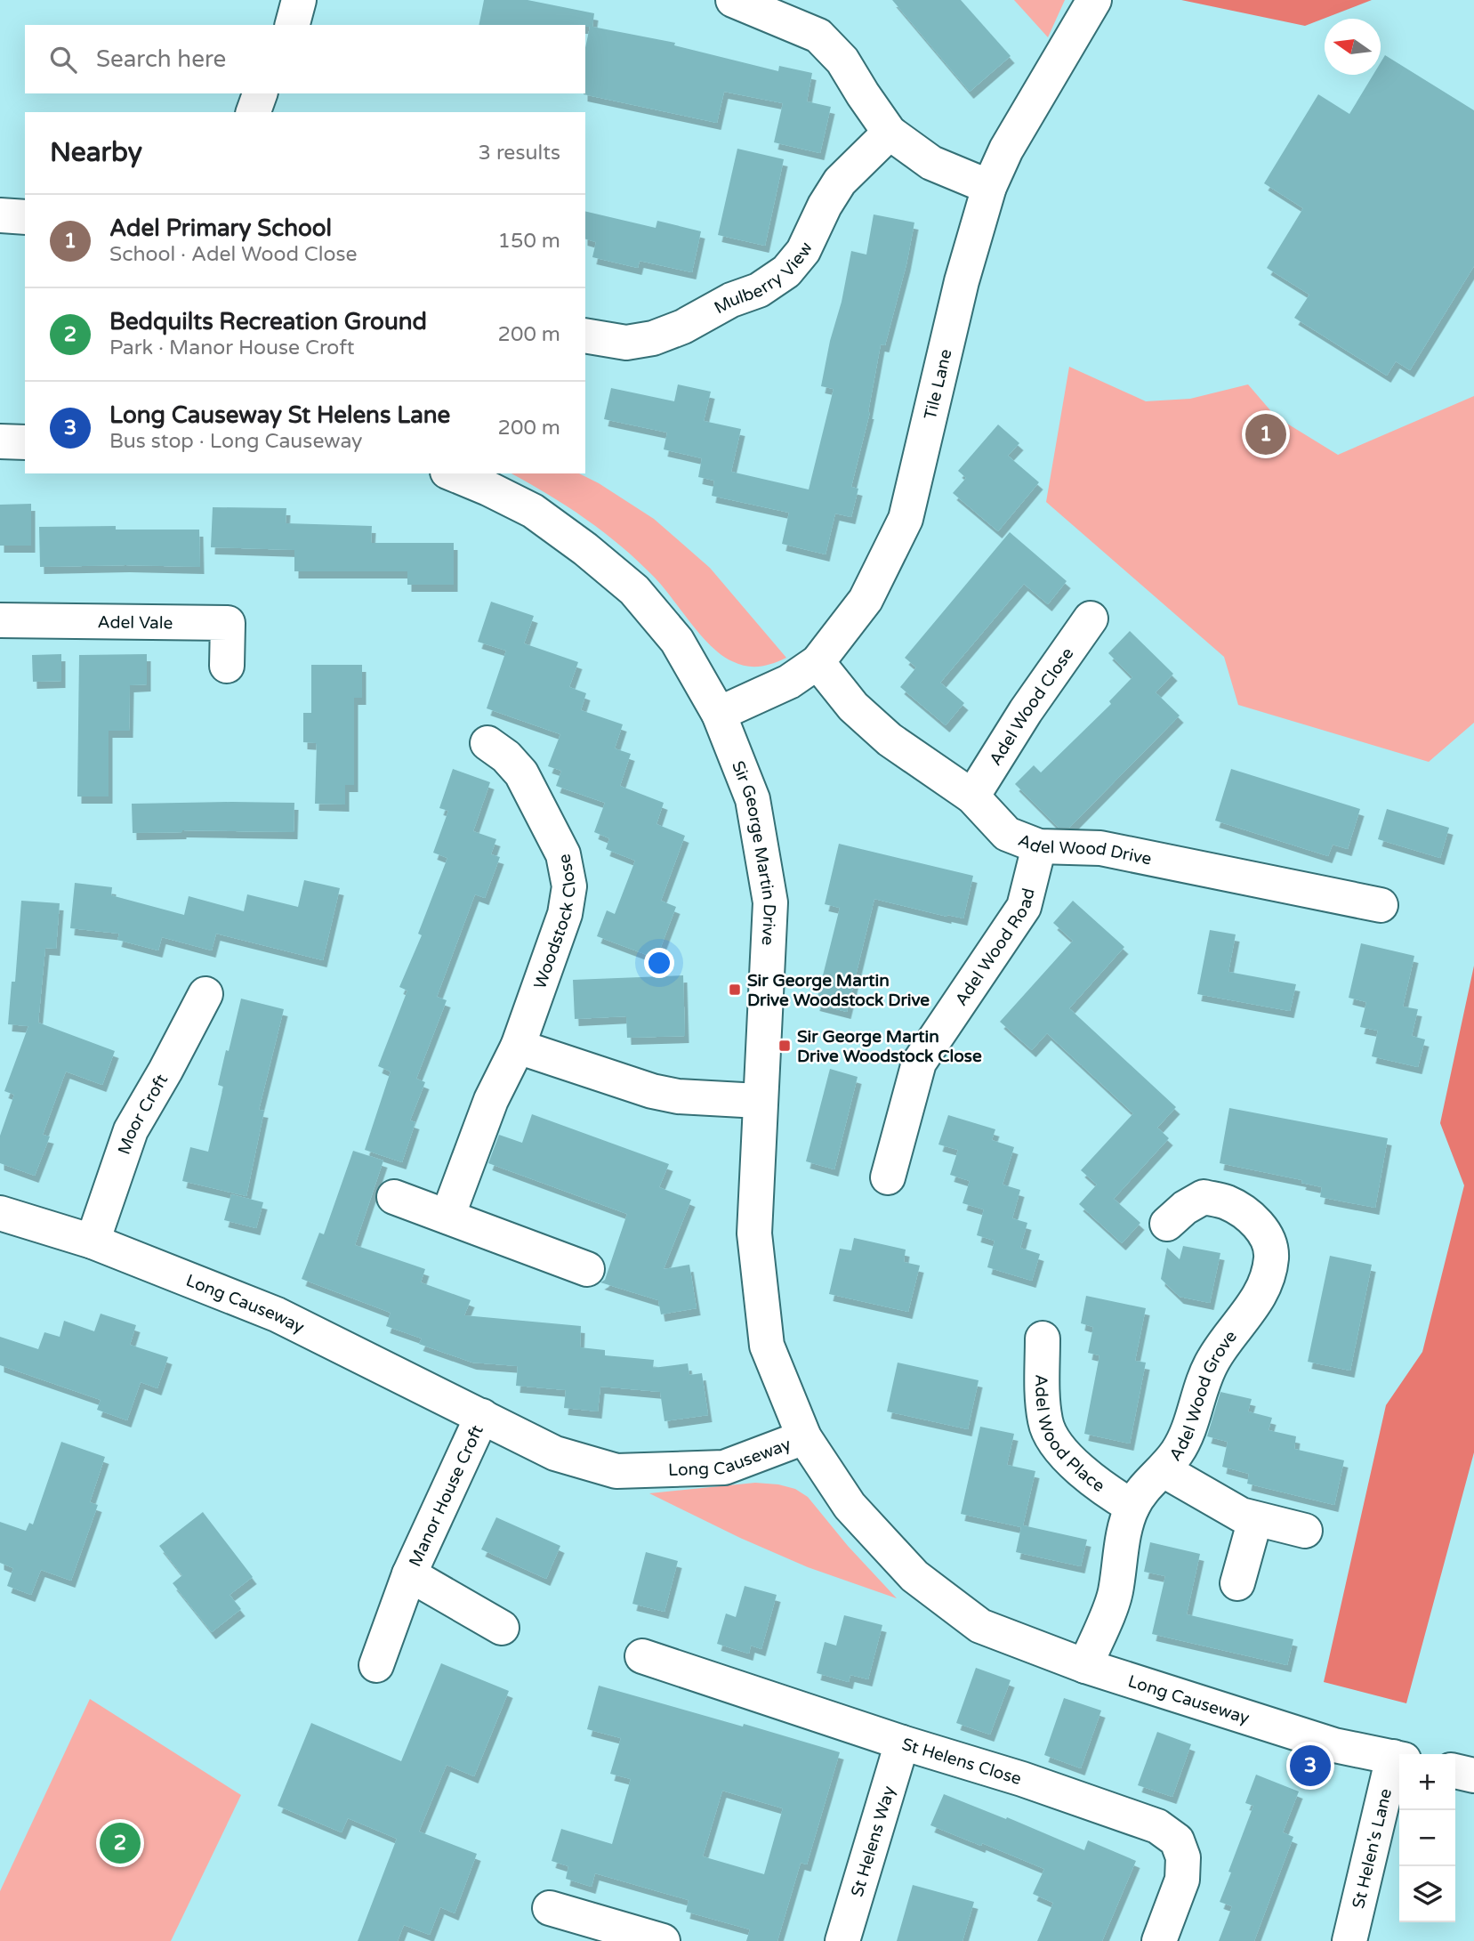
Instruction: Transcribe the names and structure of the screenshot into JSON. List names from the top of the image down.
{
  "streets": {
    "street": [
      "Mulberry View",
      "Tile Lane",
      "Adel Vale",
      "Adel Wood Close",
      "Adel Wood Drive",
      "Sir George Martin Drive",
      "Woodstock Close",
      "Adel Wood Road",
      "Moor Croft",
      "Long Causeway",
      "Adel Wood Grove",
      "Adel Wood Place",
      "Manor House Croft",
      "St Helens Close",
      "St Helens Way",
      "St Helen's Lane"
    ]
  },
  "crossings": [
    ["Tile Lane", "Adel Wood Drive"],
    ["Tile Lane", "Sir George Martin Drive"],
    ["Adel Wood Close", "Adel Wood Drive"],
    ["Adel Wood Drive", "Adel Wood Road"],
    ["Sir George Martin Drive", "Long Causeway"],
    ["Moor Croft", "Long Causeway"],
    ["Long Causeway", "Adel Wood Grove"],
    ["Long Causeway", "Manor House Croft"],
    ["Long Causeway", "St Helen's Lane"],
    ["Adel Wood Grove", "Adel Wood Place"],
    ["St Helens Close", "St Helens Way"]
  ],
  "places": {
    "transit": ["Sir George Martin Drive Woodstock Drive", "Sir George Martin Drive Woodstock Close"]
  },
  "north": "left",
  "page": {
    "search": "Search here",
    "heading": ["Nearby", "3 results"],
    "list": [
      {
        "mark": "1",
        "name": "Adel Primary School",
        "note": "School · Adel Wood Close",
        "value": "150 m"
      },
      {
        "mark": "2",
        "name": "Bedquilts Recreation Ground",
        "note": "Park · Manor House Croft",
        "value": "200 m"
      },
      {
        "mark": "3",
        "name": "Long Causeway St Helens Lane",
        "note": "Bus stop · Long Causeway",
        "value": "200 m"
      }
    ],
    "pins": ["1", "3", "2"],
    "map_buttons": ["+", "−"]
  }
}
